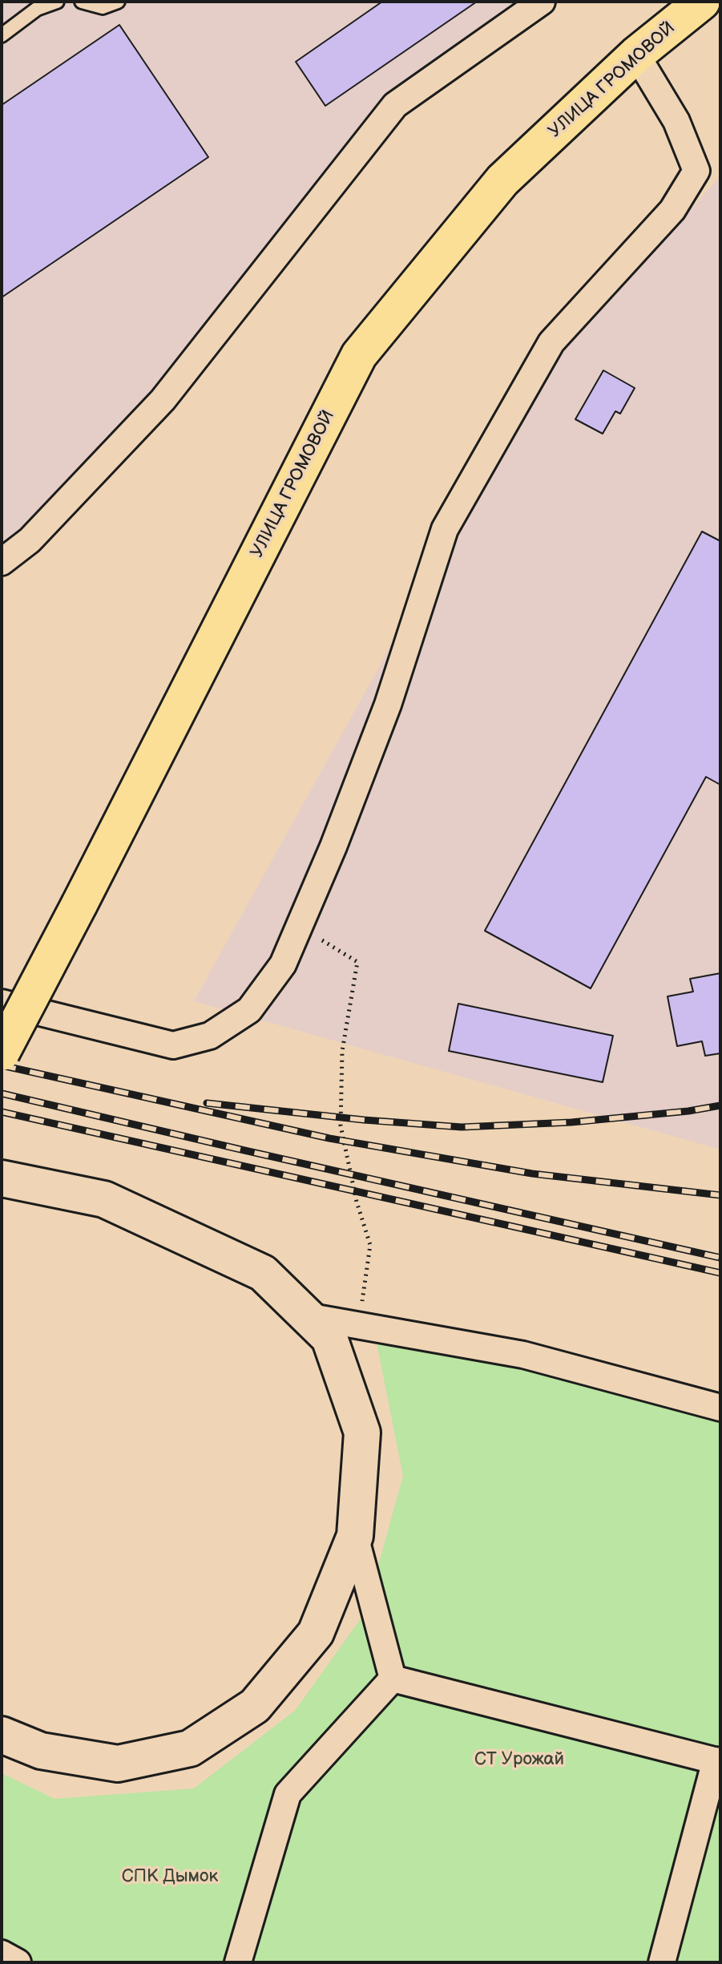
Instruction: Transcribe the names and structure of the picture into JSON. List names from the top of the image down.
{
  "streets": {
    "main road": ["УЛИЦА ГРОМОВОЙ"]
  },
  "parks": ["СТ Урожай", "СПК Дымок"]
}
